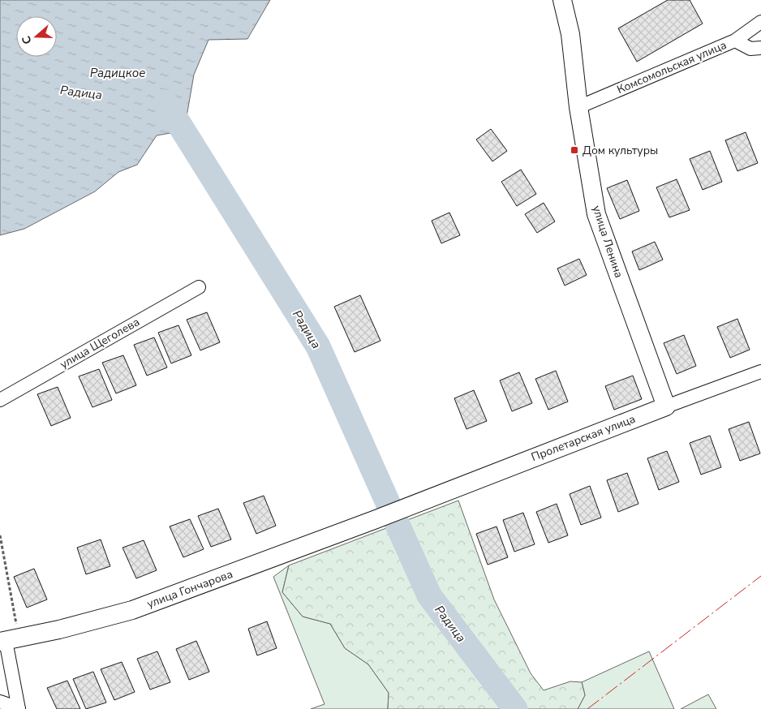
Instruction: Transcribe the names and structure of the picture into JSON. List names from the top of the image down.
{
  "streets": {
    "street": [
      "Комсомольская улица",
      "улица Ленина",
      "улица Щеголева",
      "Пролетарская улица",
      "улица Гончарова"
    ]
  },
  "crossings": [
    ["Комсомольская улица", "улица Ленина"],
    ["улица Ленина", "Пролетарская улица"],
    ["Пролетарская улица", "улица Гончарова"]
  ],
  "water": ["Радицкое", "Радица"],
  "places": {
    "transit": ["Дом культуры"]
  },
  "north": "left"
}
